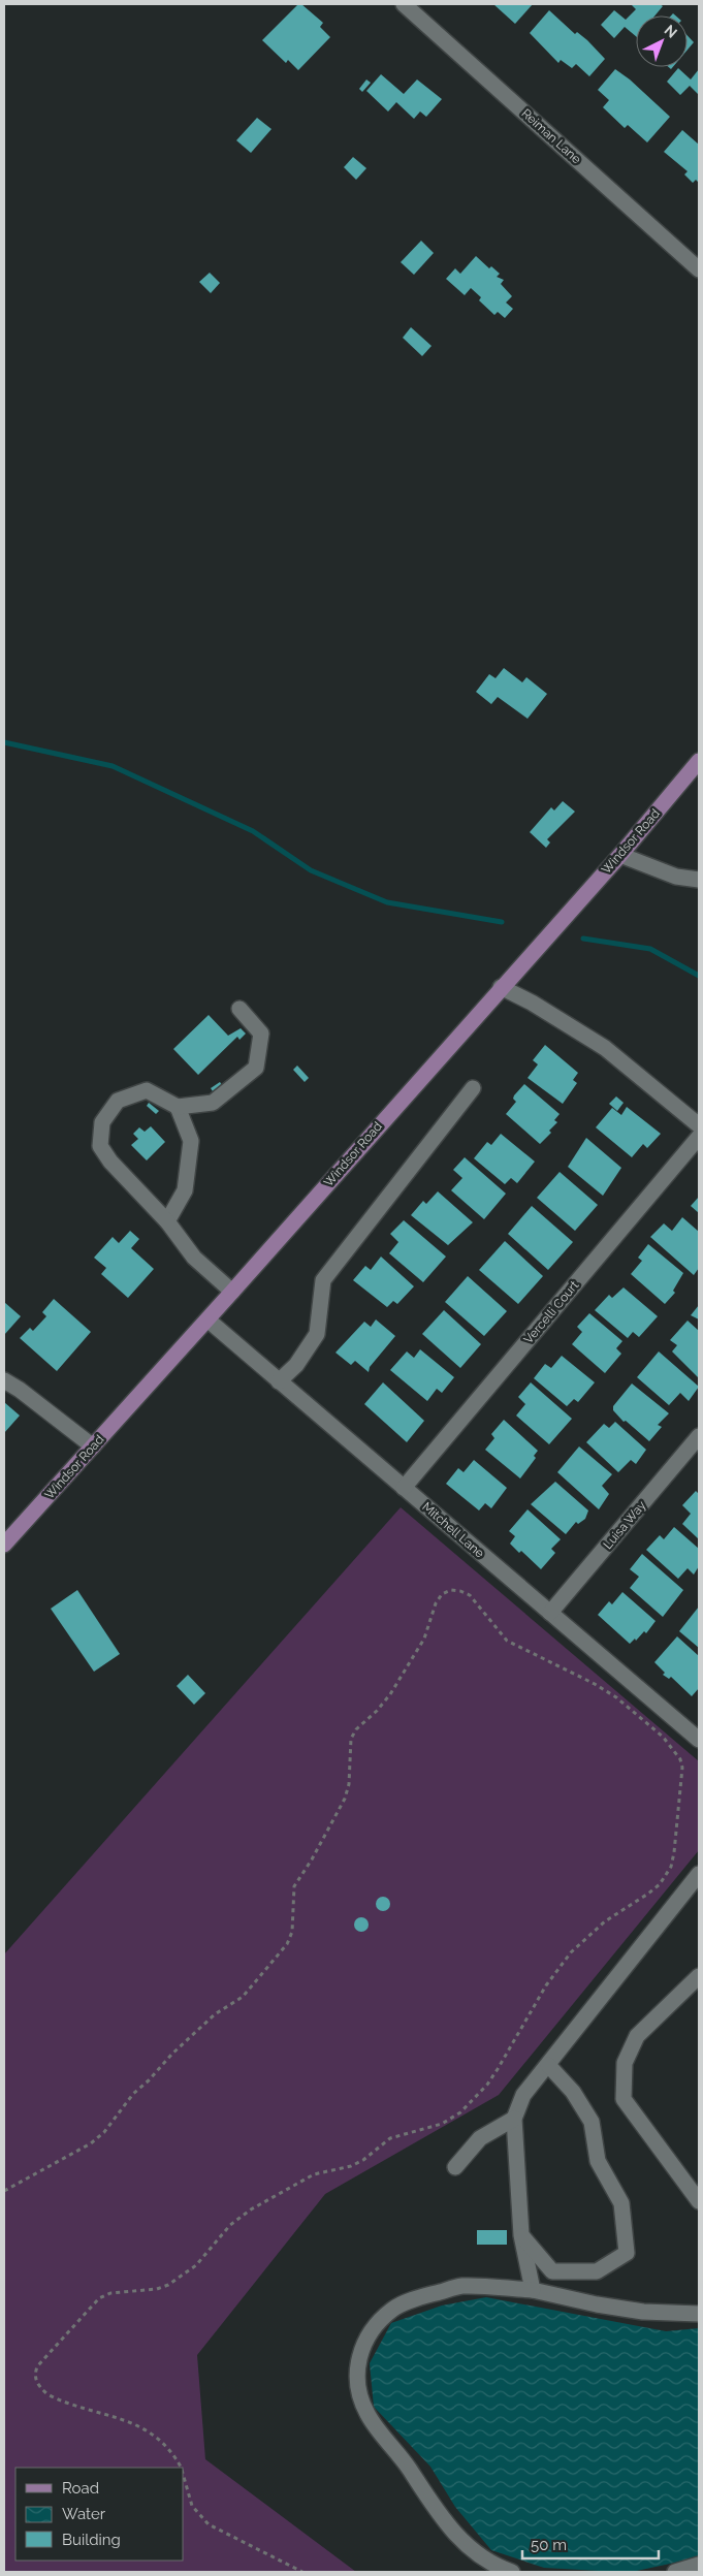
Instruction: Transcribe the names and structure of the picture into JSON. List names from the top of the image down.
{
  "streets": {
    "main road": ["Windsor Road"],
    "street": [
      "Reiman Lane",
      "Vercelli Court",
      "Luisa Way",
      "Mitchell Lane"
    ]
  },
  "crossings": [
    ["Windsor Road", "Mitchell Lane"],
    ["Vercelli Court", "Mitchell Lane"],
    ["Luisa Way", "Mitchell Lane"]
  ],
  "legend": ["Road", "Water", "Building"],
  "scale_bar": "50 m",
  "north": "top right"
}
